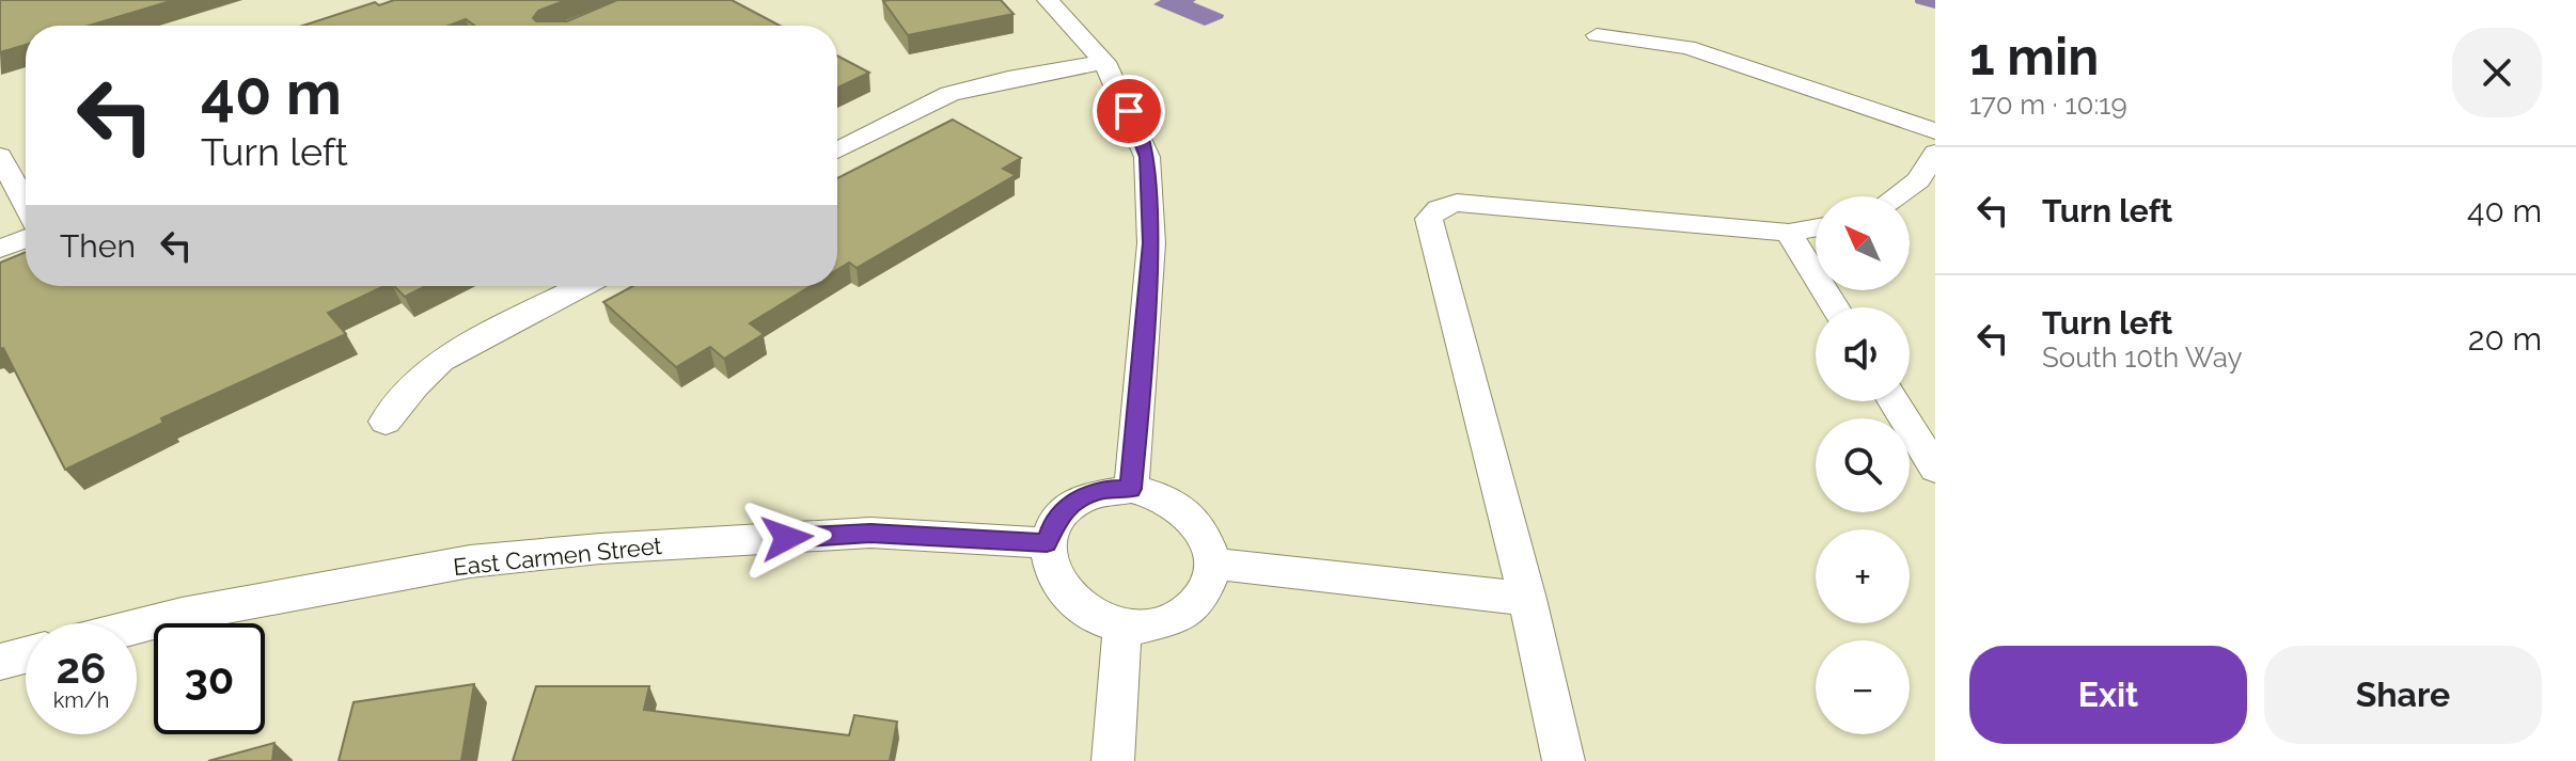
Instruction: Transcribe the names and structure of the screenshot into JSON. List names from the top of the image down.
{
  "streets": {
    "street": ["East Carmen Street"]
  },
  "north": "top left",
  "page": {
    "heading": ["1 min", "170 m · 10:19"],
    "turn": ["40 m", "Turn left"],
    "list": [
      {
        "name": "Turn left",
        "value": "40 m"
      },
      {
        "name": "Turn left",
        "note": "South 10th Way",
        "value": "20 m"
      }
    ],
    "map_buttons": ["+", "−"],
    "then": "Then",
    "speed": "26 km/h",
    "limit": "30",
    "buttons": ["Exit", "Share"]
  }
}
